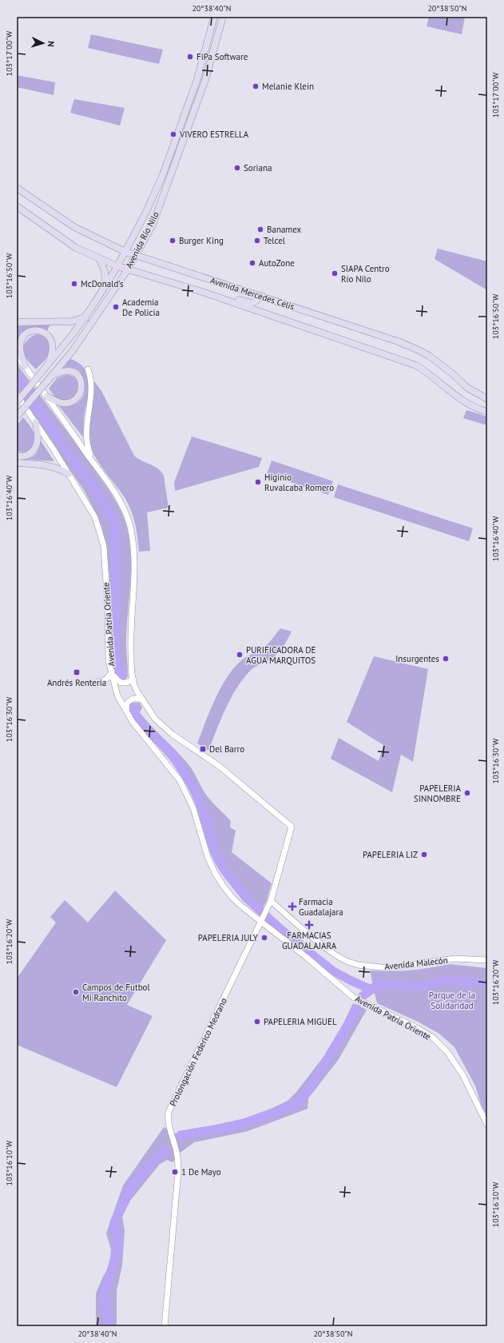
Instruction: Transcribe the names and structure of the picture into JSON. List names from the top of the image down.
{
  "streets": {
    "main road": ["Avenida Río Nilo", "Avenida Mercedes Celis"],
    "street": ["Avenida Patria Oriente", "Avenida Malecón", "Prolongación Federico Medrano"]
  },
  "crossings": [
    ["Avenida Río Nilo", "Avenida Mercedes Celis"],
    ["Avenida Patria Oriente", "Prolongación Federico Medrano"],
    ["Avenida Malecón", "Prolongación Federico Medrano"]
  ],
  "parks": ["Parque de la Solidaridad"],
  "places": {
    "other": [
      "FiPa Software",
      "Melanie Klein",
      "VIVERO ESTRELLA",
      "Soriana",
      "Banamex",
      "Burger King",
      "Telcel",
      "AutoZone",
      "SIAPA Centro Río Nilo",
      "McDonald's",
      "Academia De Policia",
      "Higinio Ruvalcaba Romero",
      "PURIFICADORA DE AGUA MARQUITOS",
      "Insurgentes",
      "PAPELERIA SINNOMBRE",
      "PAPELERIA LIZ",
      "PAPELERIA JULY",
      "Campos de Futbol Mi Ranchito",
      "PAPELERIA MIGUEL",
      "1 De Mayo"
    ],
    "transit": ["Andrés Renteria", "Del Barro"],
    "health": ["Farmacia Guadalajara", "FARMACIAS GUADALAJARA"]
  },
  "north": "right",
  "coordinates": [
    "20°38'40\"N",
    "20°38'50\"N",
    "103°17'00\"W",
    "103°16'50\"W",
    "103°16'40\"W",
    "103°16'30\"W",
    "103°16'20\"W",
    "103°16'10\"W"
  ]
}
